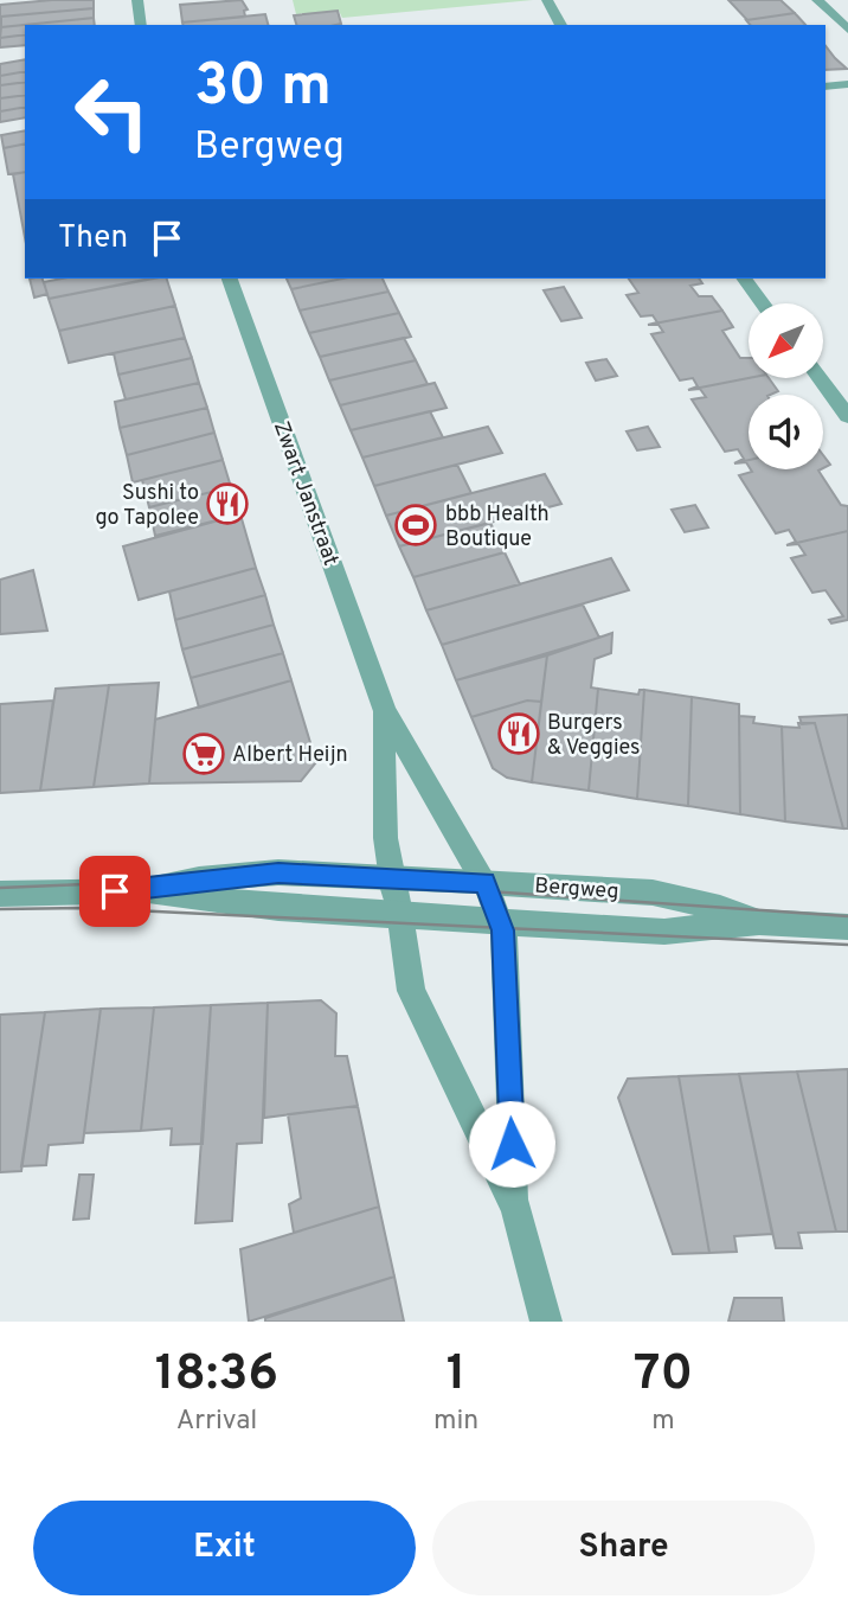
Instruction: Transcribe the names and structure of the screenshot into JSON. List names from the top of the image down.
{
  "streets": {
    "street": ["Zwart Janstraat", "Bergweg"]
  },
  "crossings": [
    ["Zwart Janstraat", "Bergweg"]
  ],
  "places": {
    "restaurant": ["Sushi to go Tapolee", "Burgers & Veggies"],
    "sports": ["bbb Health Boutique"],
    "supermarket": ["Albert Heijn"]
  },
  "north": "bottom left",
  "page": {
    "turn": ["30 m", "Bergweg"],
    "then": "Then",
    "eta": [
      "18:36",
      "Arrival",
      "1",
      "min",
      "70",
      "m"
    ],
    "buttons": ["Exit", "Share"]
  }
}
